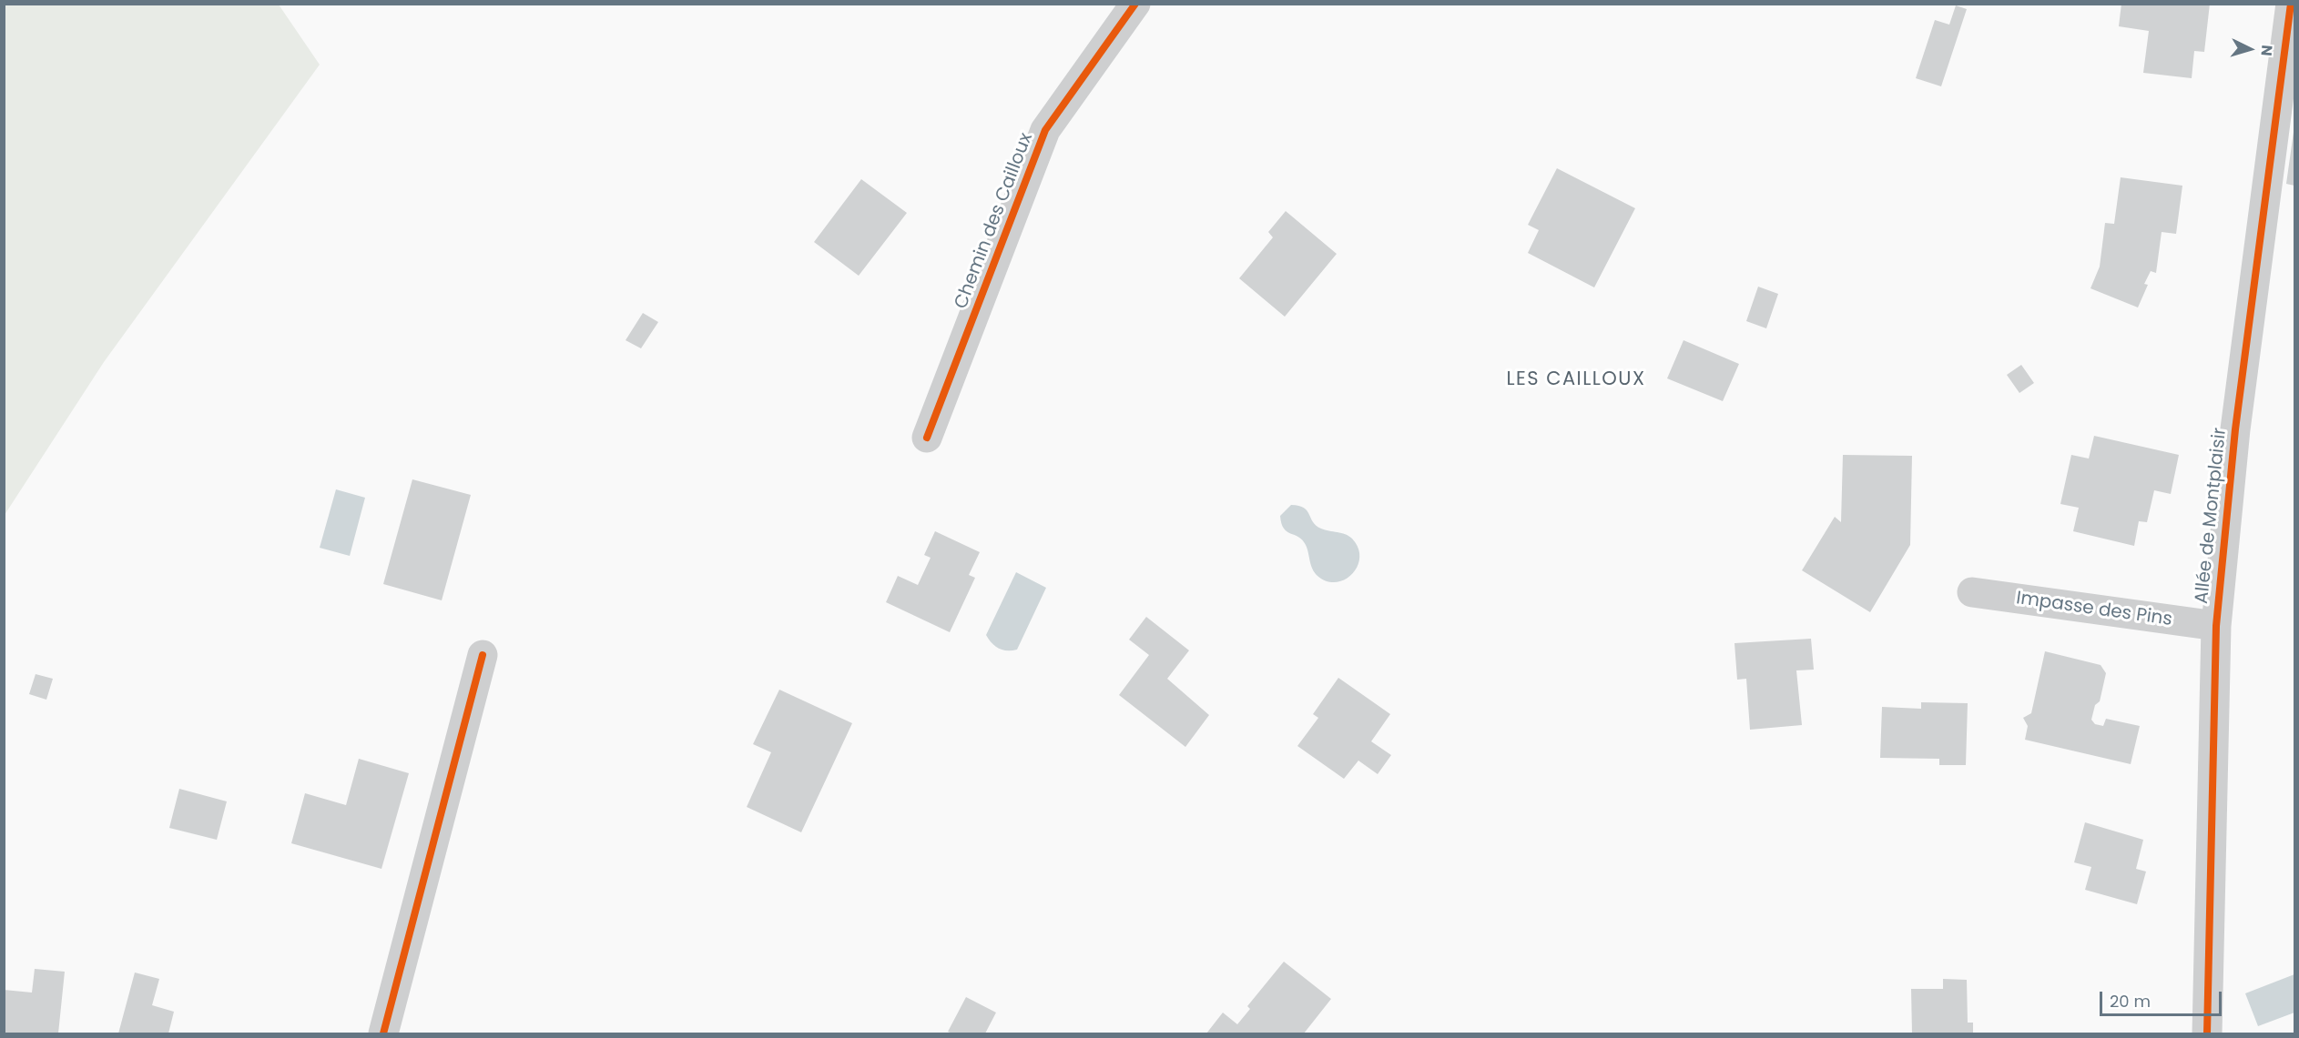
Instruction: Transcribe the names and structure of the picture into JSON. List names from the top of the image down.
{
  "streets": {
    "street": ["Chemin des Cailloux", "Allée de Montplaisir", "Impasse des Pins"]
  },
  "crossings": [
    ["Allée de Montplaisir", "Impasse des Pins"]
  ],
  "districts": ["LES CAILLOUX"],
  "scale_bar": "20 m",
  "north": "right"
}
